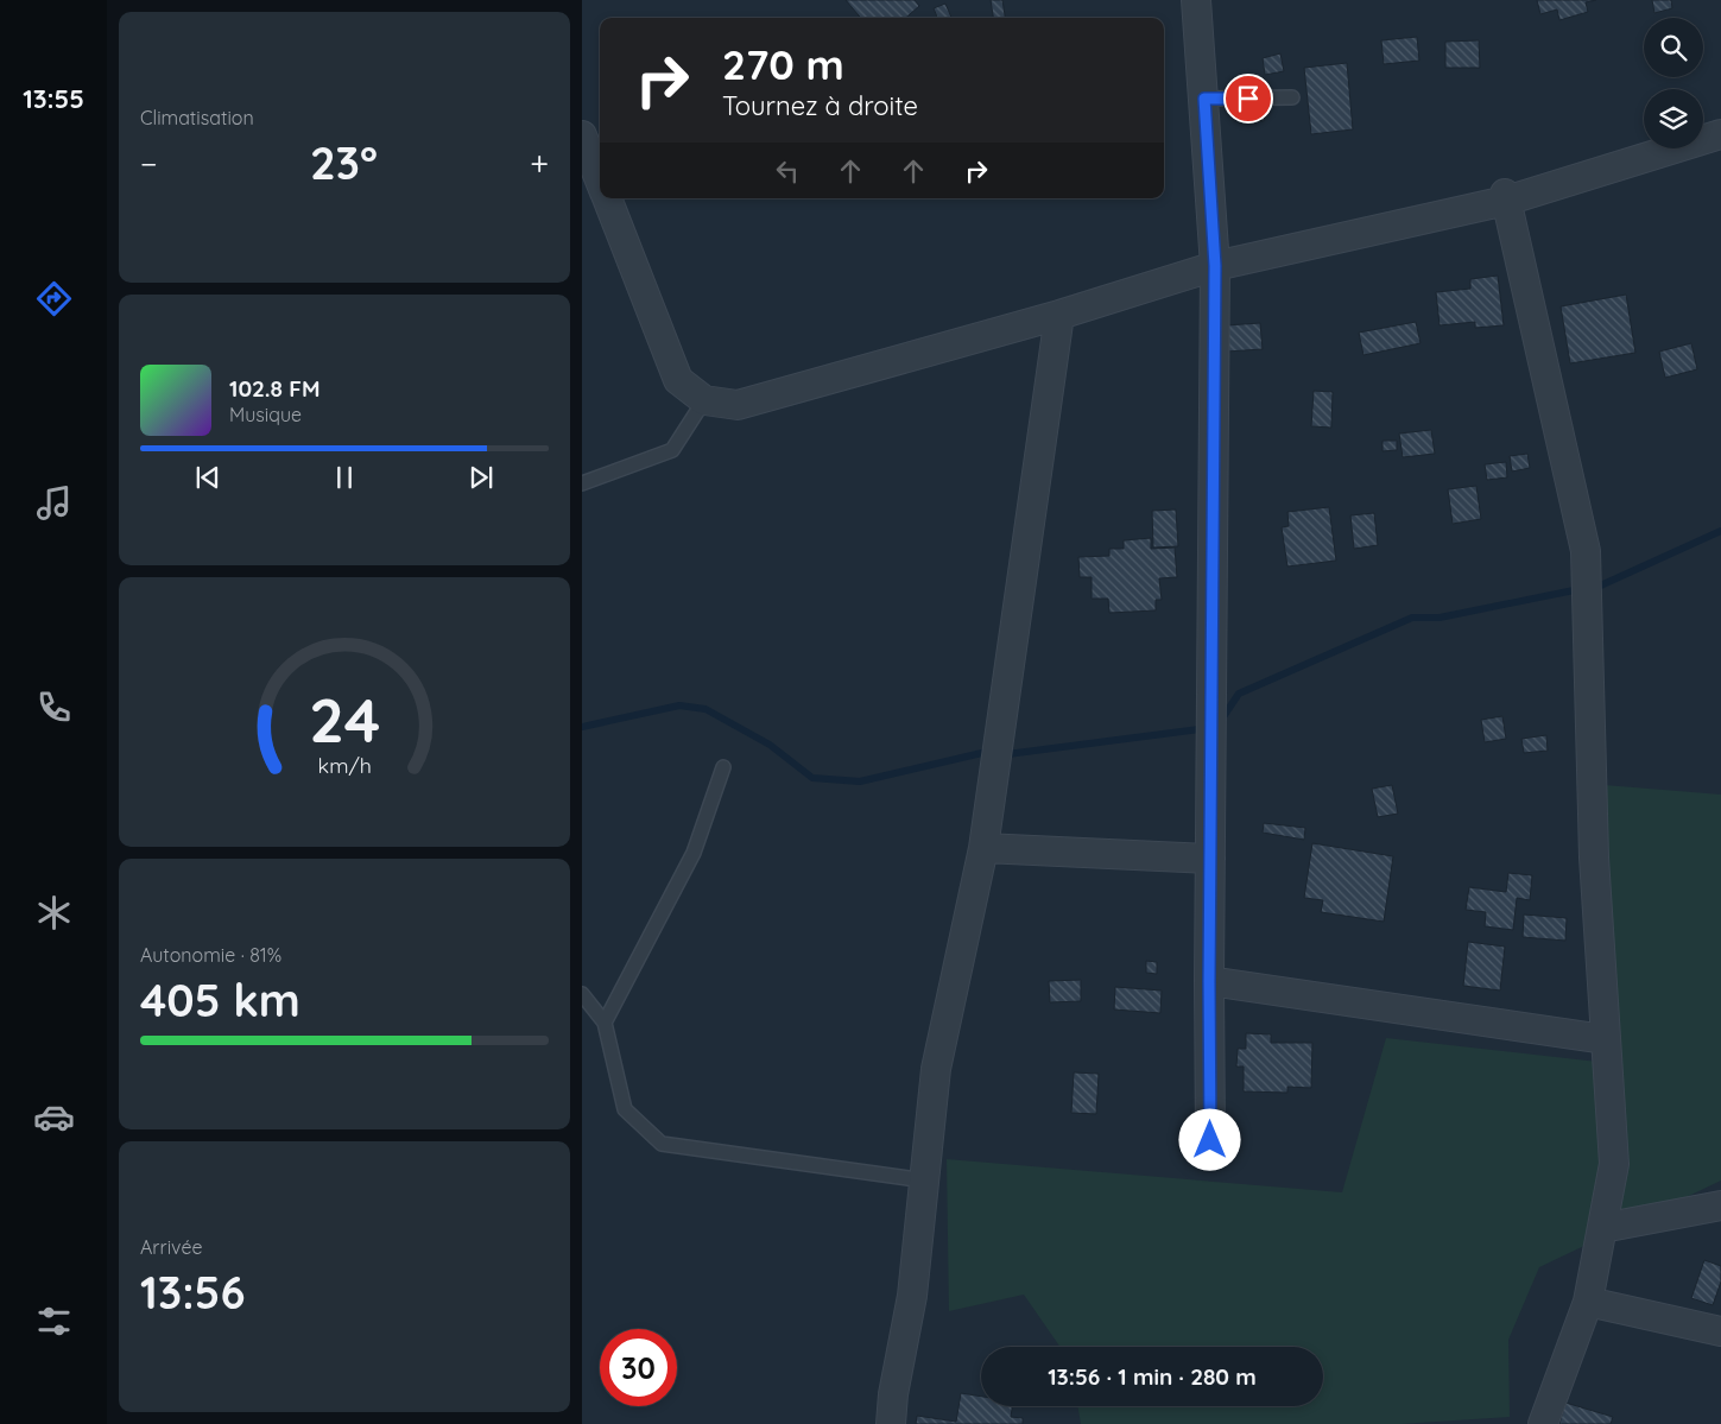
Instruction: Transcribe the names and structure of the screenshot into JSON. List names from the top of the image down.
{
  "page": {
    "tabs": "13:55",
    "tile": [
      "Climatisation",
      ["Autonomie · 81%", "405 km"],
      ["Arrivée", "13:56"]
    ],
    "turn": ["270 m", "Tournez à droite"],
    "heat": ["−", "23°", "+"],
    "song": ["102.8 FM", "Musique"],
    "limit": "30",
    "trip": "13:56 · 1 min · 280 m",
    "gauge": ["24", "km/h"]
  }
}
